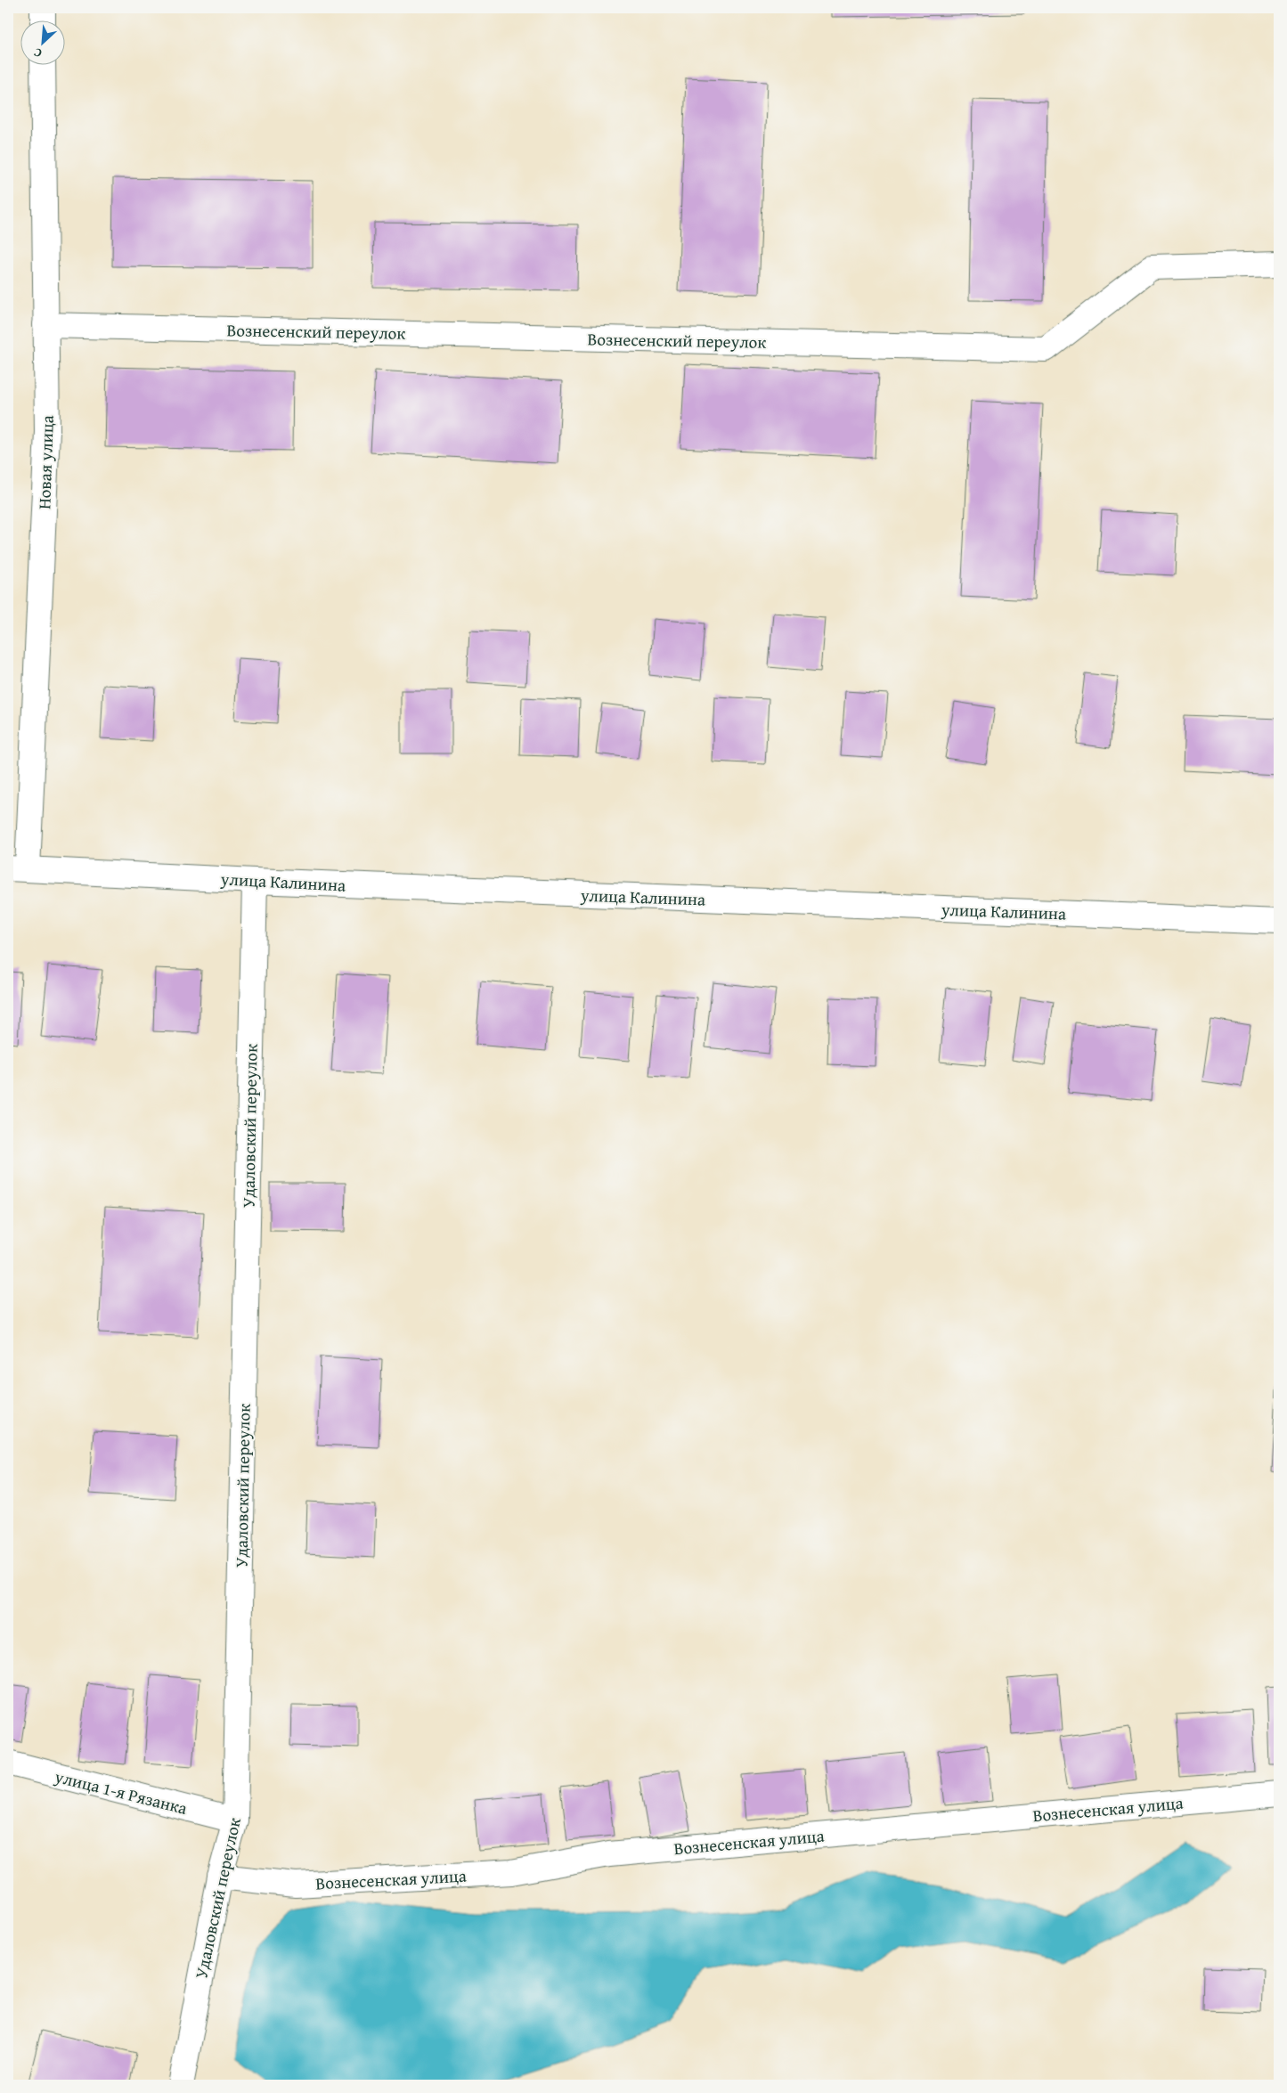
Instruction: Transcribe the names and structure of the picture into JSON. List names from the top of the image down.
{
  "streets": {
    "street": [
      "Вознесенский переулок",
      "Новая улица",
      "улица Калинина",
      "Удаловский переулок",
      "улица 1-я Рязанка",
      "Вознесенская улица"
    ]
  },
  "crossings": [
    ["Вознесенский переулок", "Новая улица"],
    ["Новая улица", "улица Калинина"],
    ["улица Калинина", "Удаловский переулок"],
    ["Удаловский переулок", "улица 1-я Рязанка"],
    ["Удаловский переулок", "Вознесенская улица"]
  ],
  "north": "bottom left"
}
